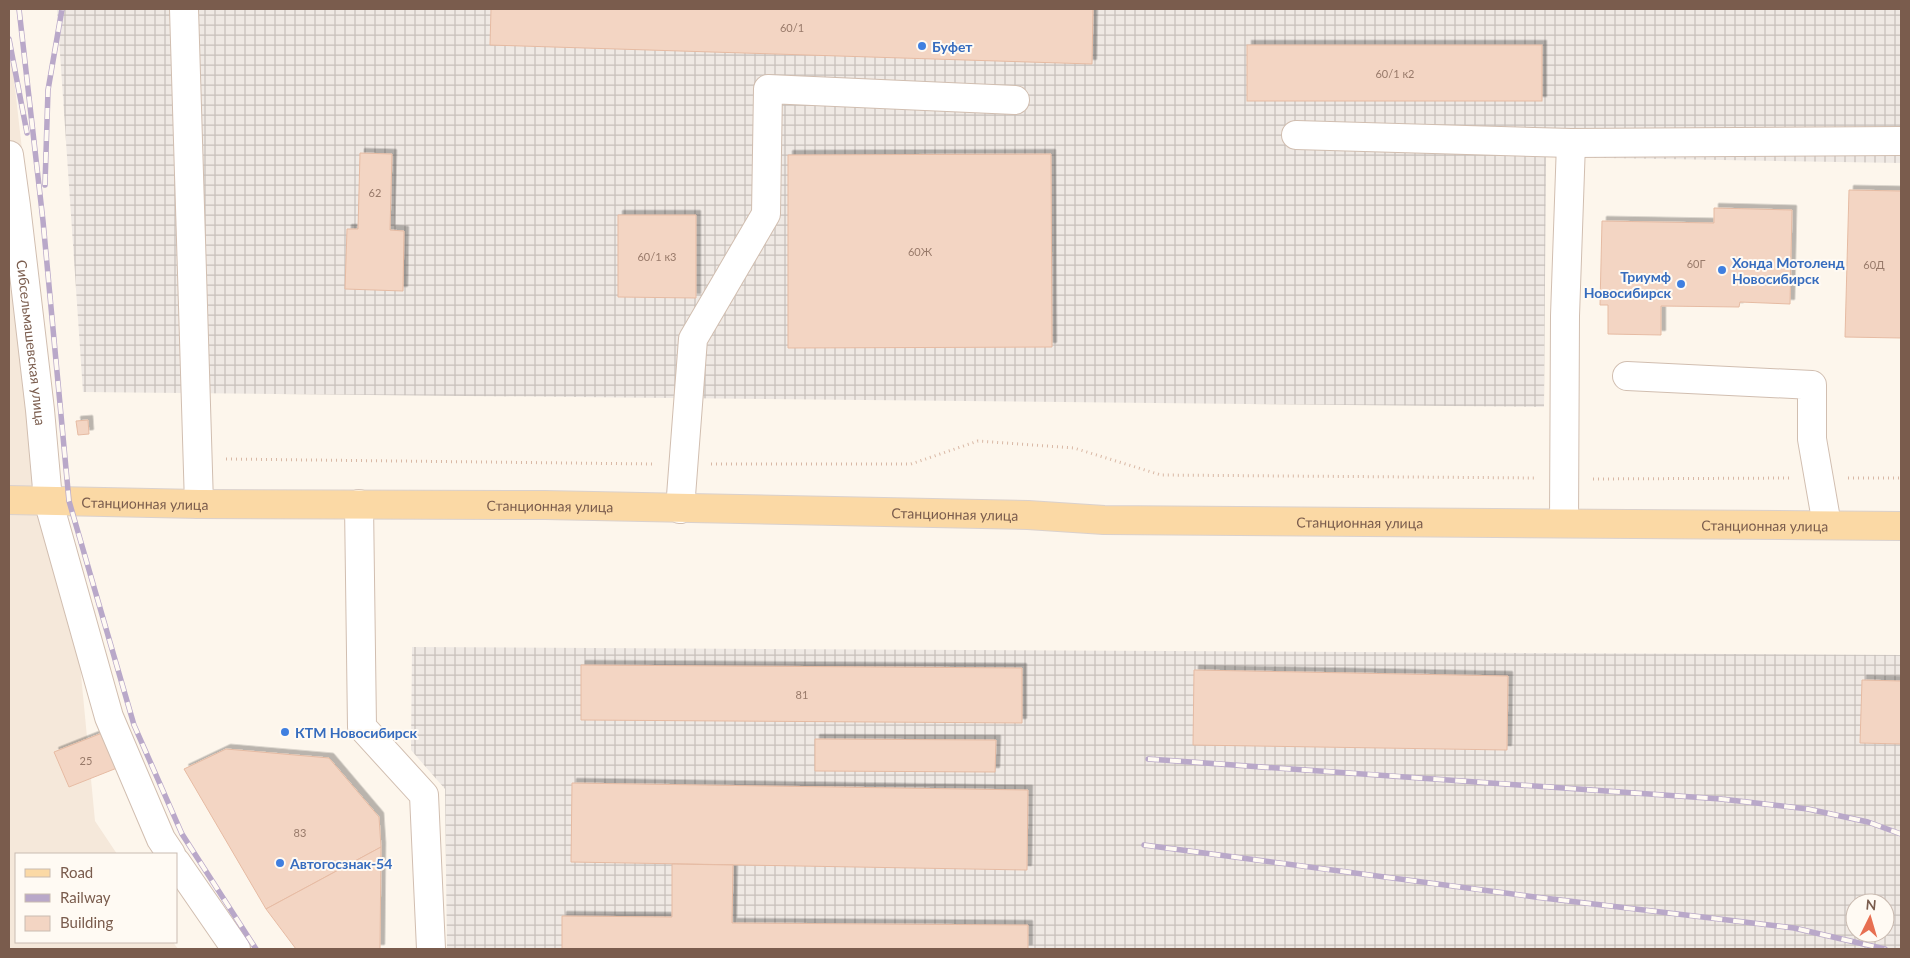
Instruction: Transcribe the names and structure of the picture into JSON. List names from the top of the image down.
{
  "streets": {
    "main road": ["Станционная улица"],
    "street": ["Сибсельмашевская улица"]
  },
  "crossings": [
    ["Сибсельмашевская улица", "Станционная улица"]
  ],
  "places": [
    "Буфет",
    "Хонда Мотоленд Новосибирск",
    "Триумф Новосибирск",
    "КТМ Новосибирск",
    "Автогосзнак-54"
  ],
  "house_numbers": [
    "60/1",
    "60/1 к2",
    "62",
    "60Ж",
    "60/1 к3",
    "60Г",
    "60Д",
    "81",
    "25",
    "83"
  ],
  "legend": ["Road", "Railway", "Building"],
  "north": "top"
}
